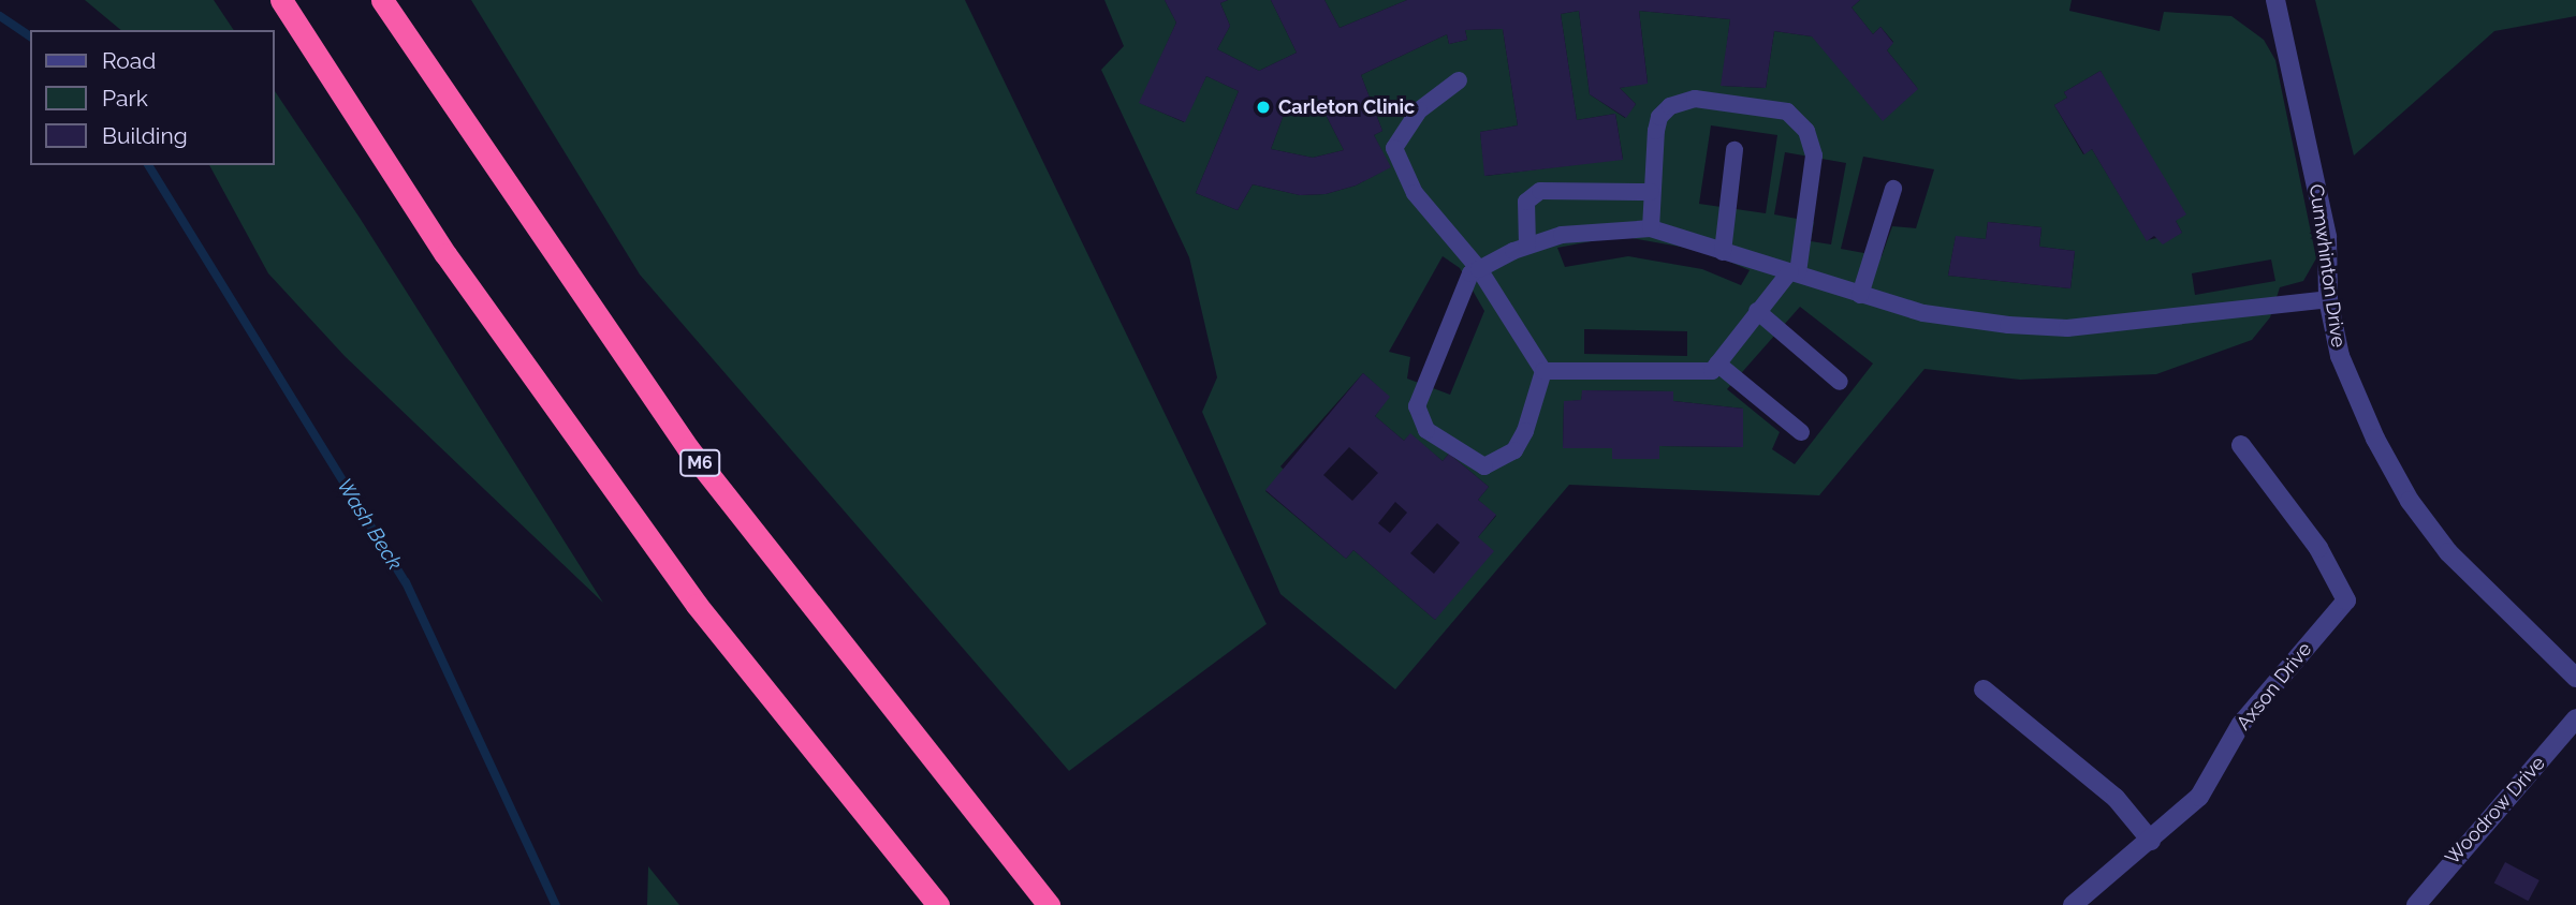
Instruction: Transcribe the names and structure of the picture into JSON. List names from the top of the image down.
{
  "streets": {
    "highway": ["M6"],
    "street": ["Cumwhinton Drive", "Axson Drive", "Woodrow Drive"]
  },
  "water": ["Wash Beck"],
  "places": ["Carleton Clinic"],
  "legend": ["Road", "Park", "Building"]
}
